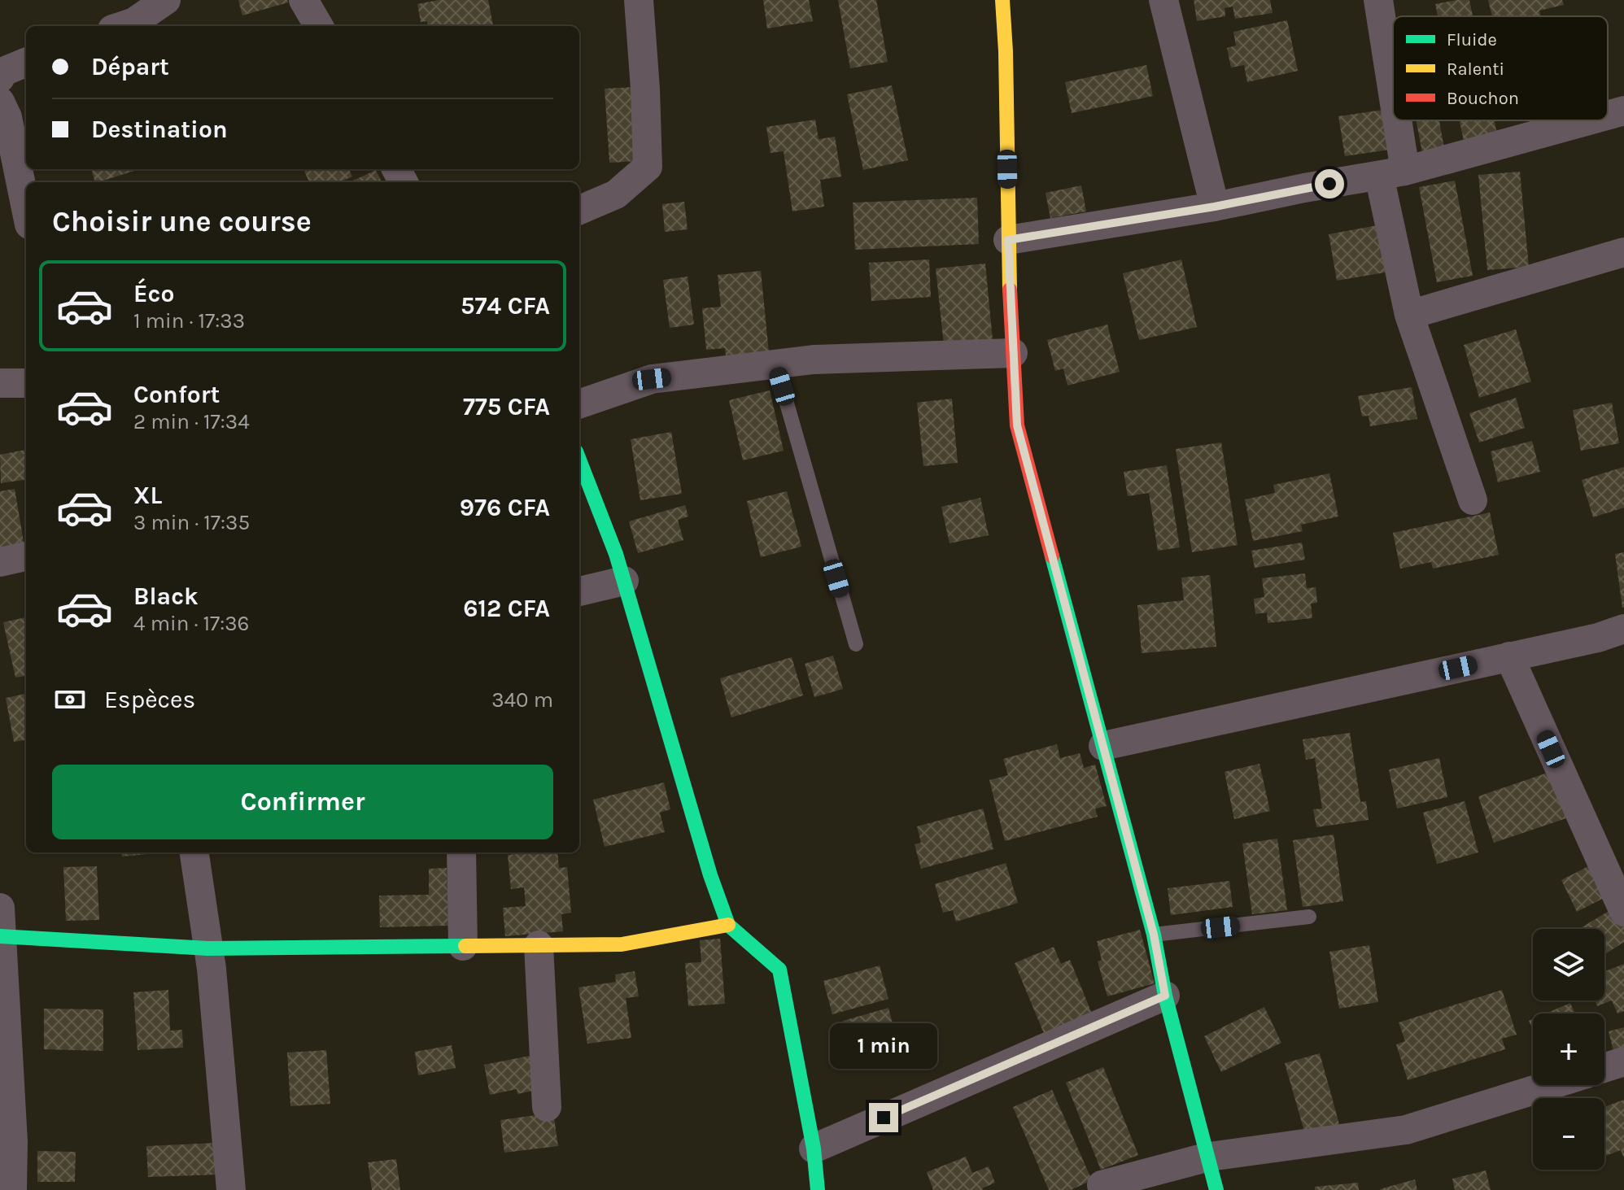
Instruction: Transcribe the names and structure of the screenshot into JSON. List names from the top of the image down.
{
  "legend": ["Fluide", "Ralenti", "Bouchon"],
  "page": {
    "banner": ["Départ", "Destination"],
    "heading": "Choisir une course",
    "list": [
      {
        "name": "Éco",
        "note": "1 min · 17:33",
        "value": "574 CFA"
      },
      {
        "name": "Confort",
        "note": "2 min · 17:34",
        "value": "775 CFA"
      },
      {
        "name": "XL",
        "note": "3 min · 17:35",
        "value": "976 CFA"
      },
      {
        "name": "Black",
        "note": "4 min · 17:36",
        "value": "612 CFA"
      }
    ],
    "pay": ["Espèces", "340 m"],
    "buttons": "Confirmer",
    "map_buttons": ["+", "−"],
    "bubble": "1 min"
  }
}
